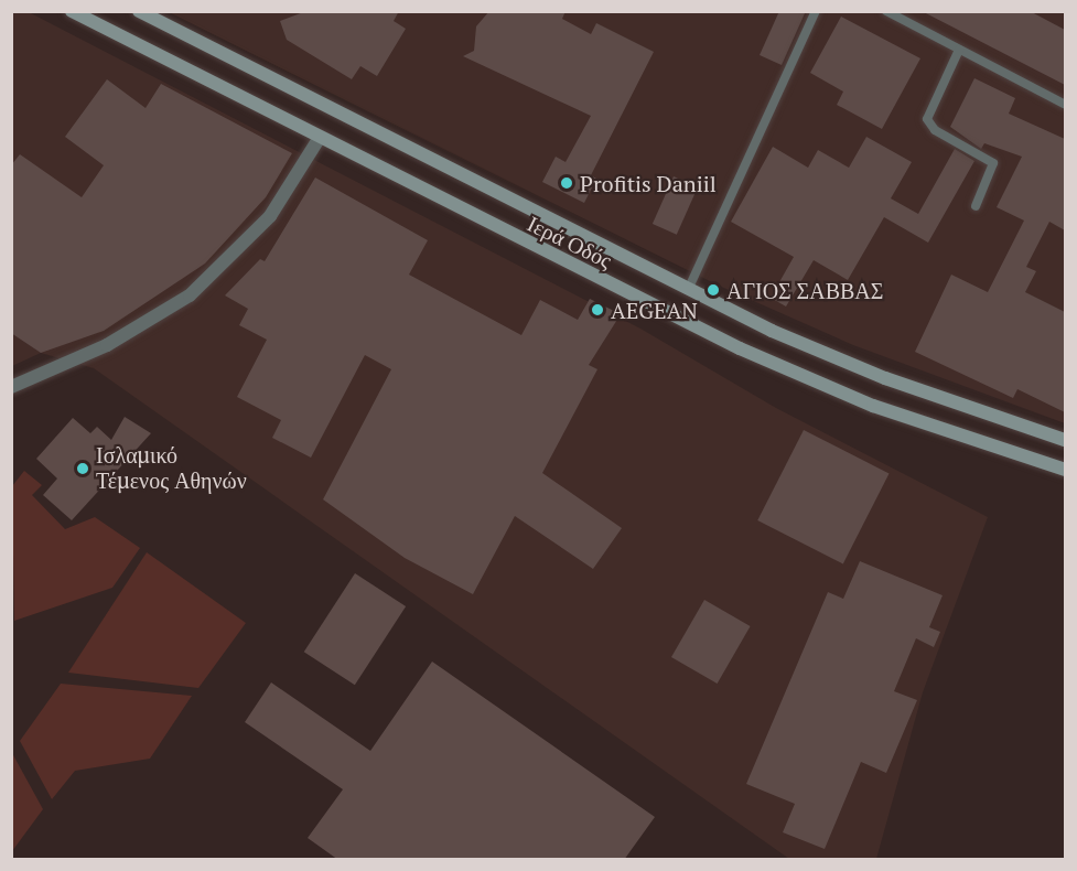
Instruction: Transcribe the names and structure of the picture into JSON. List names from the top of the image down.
{
  "streets": {
    "main road": ["Ιερά Οδός"]
  },
  "places": [
    "Profitis Daniil",
    "ΑΓΙΟΣ ΣΑΒΒΑΣ",
    "AEGEAN",
    "Ισλαμικό Τέμενος Αθηνών"
  ]
}
